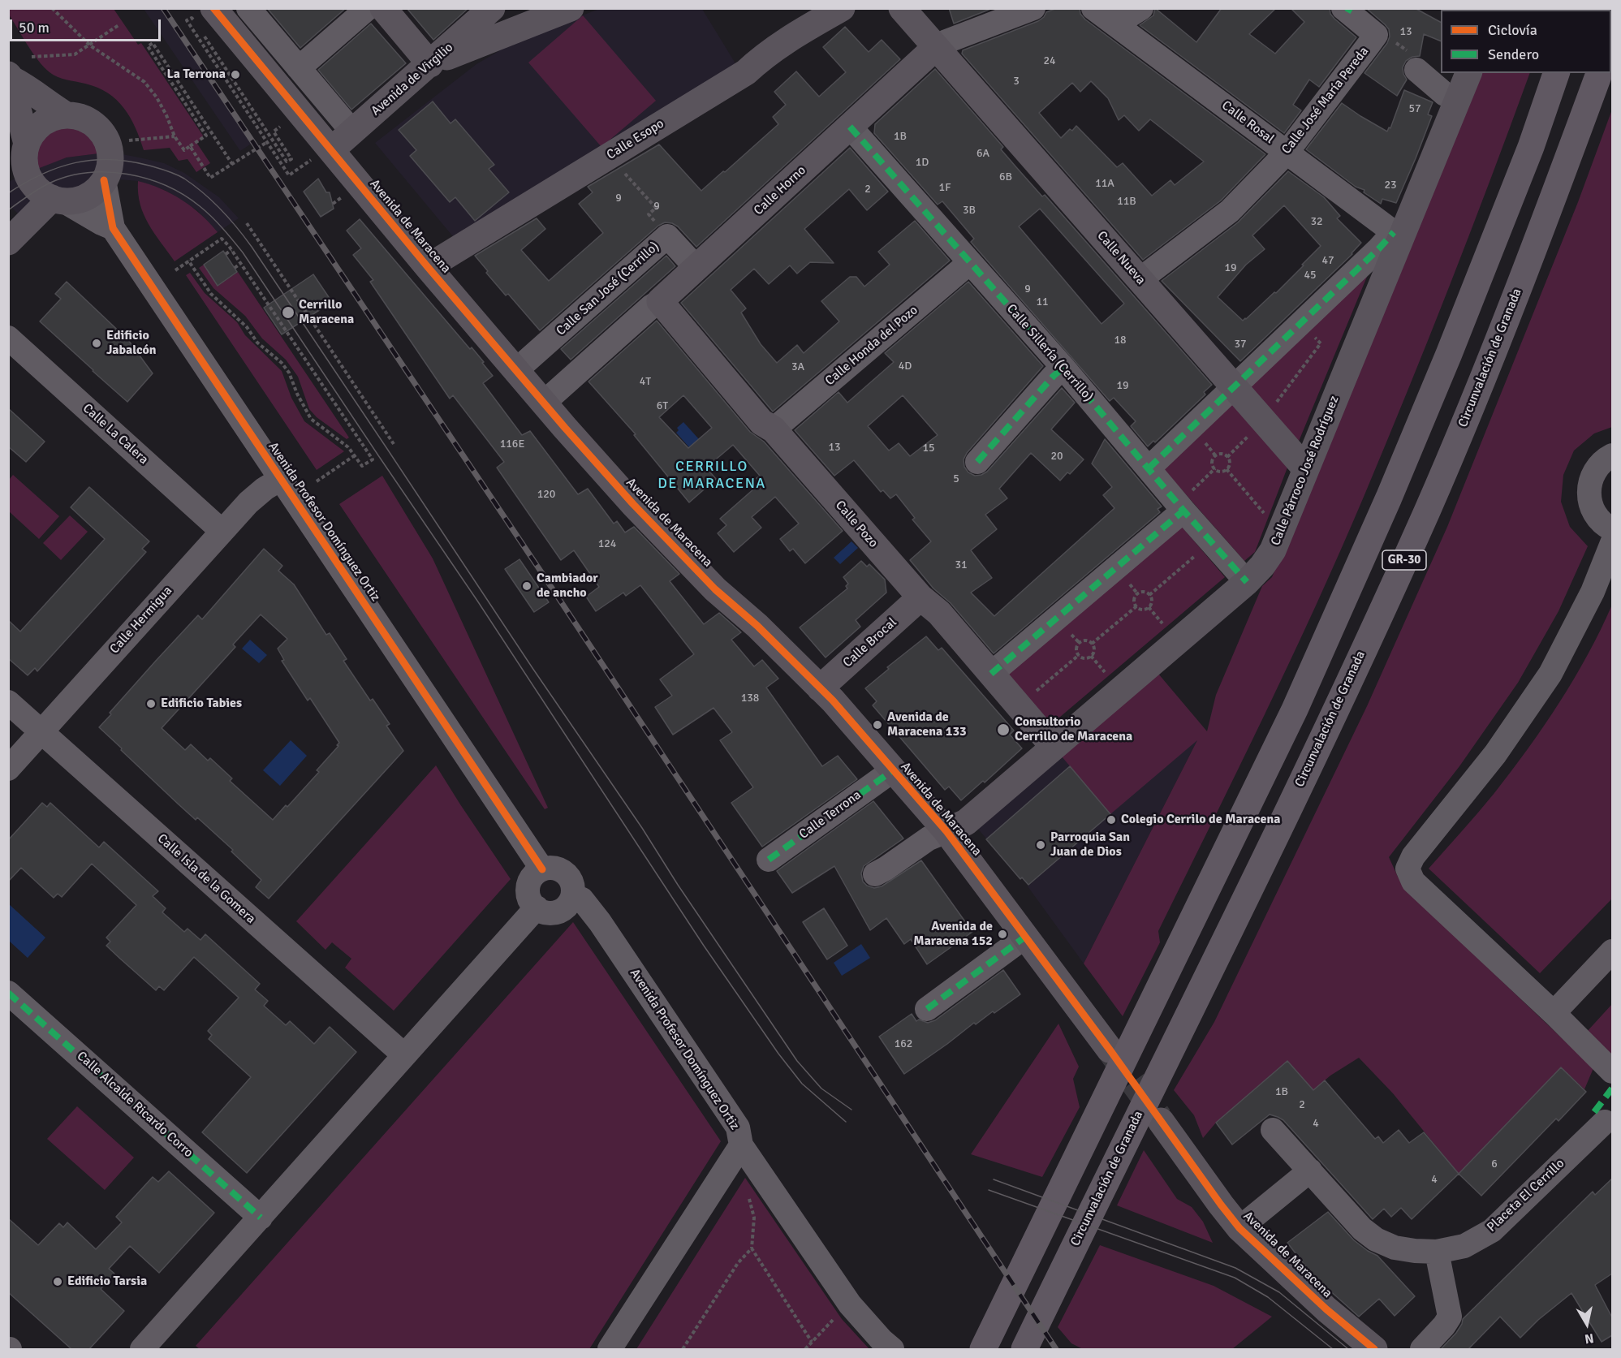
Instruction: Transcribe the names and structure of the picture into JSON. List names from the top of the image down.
{
  "streets": {
    "highway": ["Circunvalación de Granada", "GR-30"],
    "main road": [
      "Avenida de Virgilio",
      "Calle Esopo",
      "Calle Horno",
      "Avenida de Maracena",
      "Calle Nueva",
      "Calle Párroco José Rodríguez",
      "Calle Pozo",
      "Calle Brocal"
    ],
    "street": [
      "Calle José María Pereda",
      "Calle Rosal",
      "Calle San José (Cerrillo)",
      "Calle Honda del Pozo",
      "Calle Sillería (Cerrillo)",
      "Calle La Calera",
      "Avenida Profesor Domínguez Ortiz",
      "Calle Hermigua",
      "Calle Terrona",
      "Calle Isla de la Gomera",
      "Calle Alcalde Ricardo Corro",
      "Placeta El Cerrillo"
    ]
  },
  "crossings": [
    ["Avenida de Virgilio", "Avenida de Maracena"],
    ["Calle José María Pereda", "Calle Rosal"],
    ["Calle José María Pereda", "Calle Nueva"],
    ["Calle Rosal", "Calle Párroco José Rodríguez"],
    ["Calle Esopo", "Avenida de Maracena"],
    ["Calle Horno", "Avenida de Maracena"],
    ["Calle Horno", "Calle Nueva"],
    ["Calle Horno", "Calle San José (Cerrillo)"],
    ["Calle Horno", "Calle Sillería (Cerrillo)"],
    ["Calle Horno", "Calle Pozo"],
    ["Avenida de Maracena", "Calle San José (Cerrillo)"],
    ["Avenida de Maracena", "Calle Párroco José Rodríguez"],
    ["Avenida de Maracena", "Calle Brocal"],
    ["Avenida de Maracena", "Calle Terrona"],
    ["Calle Nueva", "Calle Párroco José Rodríguez"],
    ["Calle Honda del Pozo", "Calle Sillería (Cerrillo)"],
    ["Calle Honda del Pozo", "Calle Pozo"],
    ["Calle Sillería (Cerrillo)", "Calle Párroco José Rodríguez"],
    ["Calle La Calera", "Calle Hermigua"],
    ["Calle Párroco José Rodríguez", "Calle Pozo"],
    ["Avenida Profesor Domínguez Ortiz", "Calle Hermigua"],
    ["Calle Pozo", "Calle Brocal"],
    ["Calle Hermigua", "Calle Isla de la Gomera"]
  ],
  "districts": ["CERRILLO DE MARACENA"],
  "places": [
    "La Terrona",
    "Cerrillo Maracena",
    "Edificio Jabalcón",
    "Cambiador de ancho",
    "Edificio Tabies",
    "Avenida de Maracena 133",
    "Consultorio Cerrillo de Maracena",
    "Colegio Cerrilo de Maracena",
    "Parroquia San Juan de Dios",
    "Avenida de Maracena 152",
    "Edificio Tarsia"
  ],
  "house_numbers": [
    "13",
    "24",
    "3",
    "57",
    "1B",
    "6A",
    "1D",
    "6B",
    "11A",
    "23",
    "1F",
    "2",
    "9",
    "11B",
    "9",
    "3B",
    "32",
    "47",
    "19",
    "45",
    "9",
    "11",
    "18",
    "37",
    "4D",
    "3A",
    "4T",
    "19",
    "6T",
    "116E",
    "13",
    "15",
    "20",
    "5",
    "120",
    "124",
    "31",
    "138",
    "162",
    "1B",
    "2",
    "4",
    "6",
    "4"
  ],
  "legend": ["Ciclovía", "Sendero"],
  "scale_bar": "50 m",
  "north": "bottom"
}
